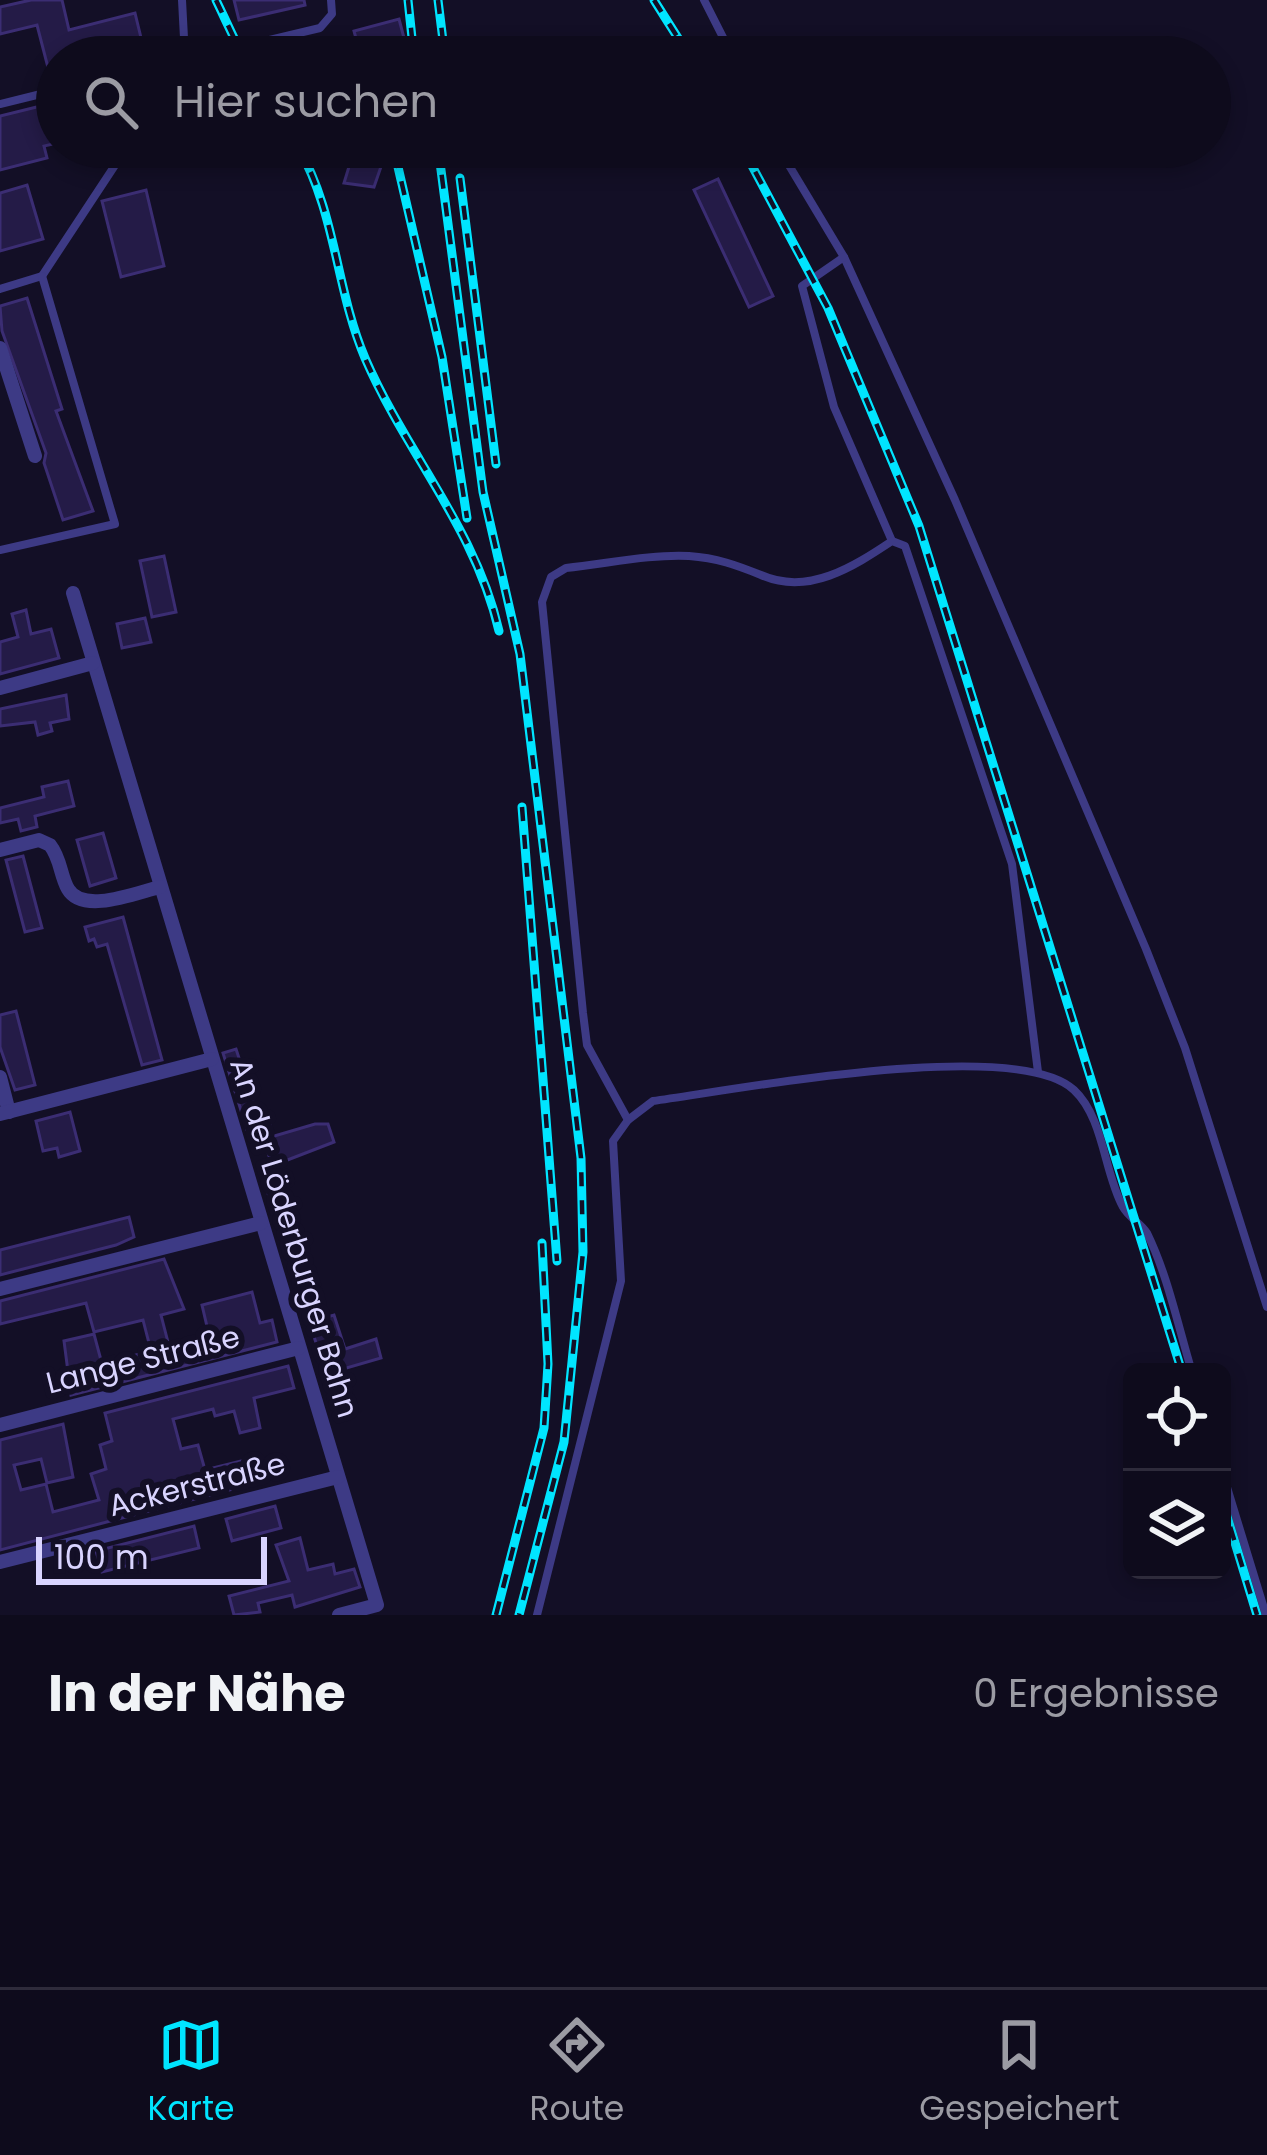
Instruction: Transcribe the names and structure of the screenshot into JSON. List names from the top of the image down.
{
  "streets": {
    "street": ["An der Löderburger Bahn", "Lange Straße", "Ackerstraße"]
  },
  "crossings": [
    ["An der Löderburger Bahn", "Lange Straße"],
    ["An der Löderburger Bahn", "Ackerstraße"]
  ],
  "scale_bar": "100 m",
  "page": {
    "search": "Hier suchen",
    "scale": "100 m",
    "heading": ["In der Nähe", "0 Ergebnisse"],
    "nav": ["Karte", "Route", "Gespeichert"]
  }
}
